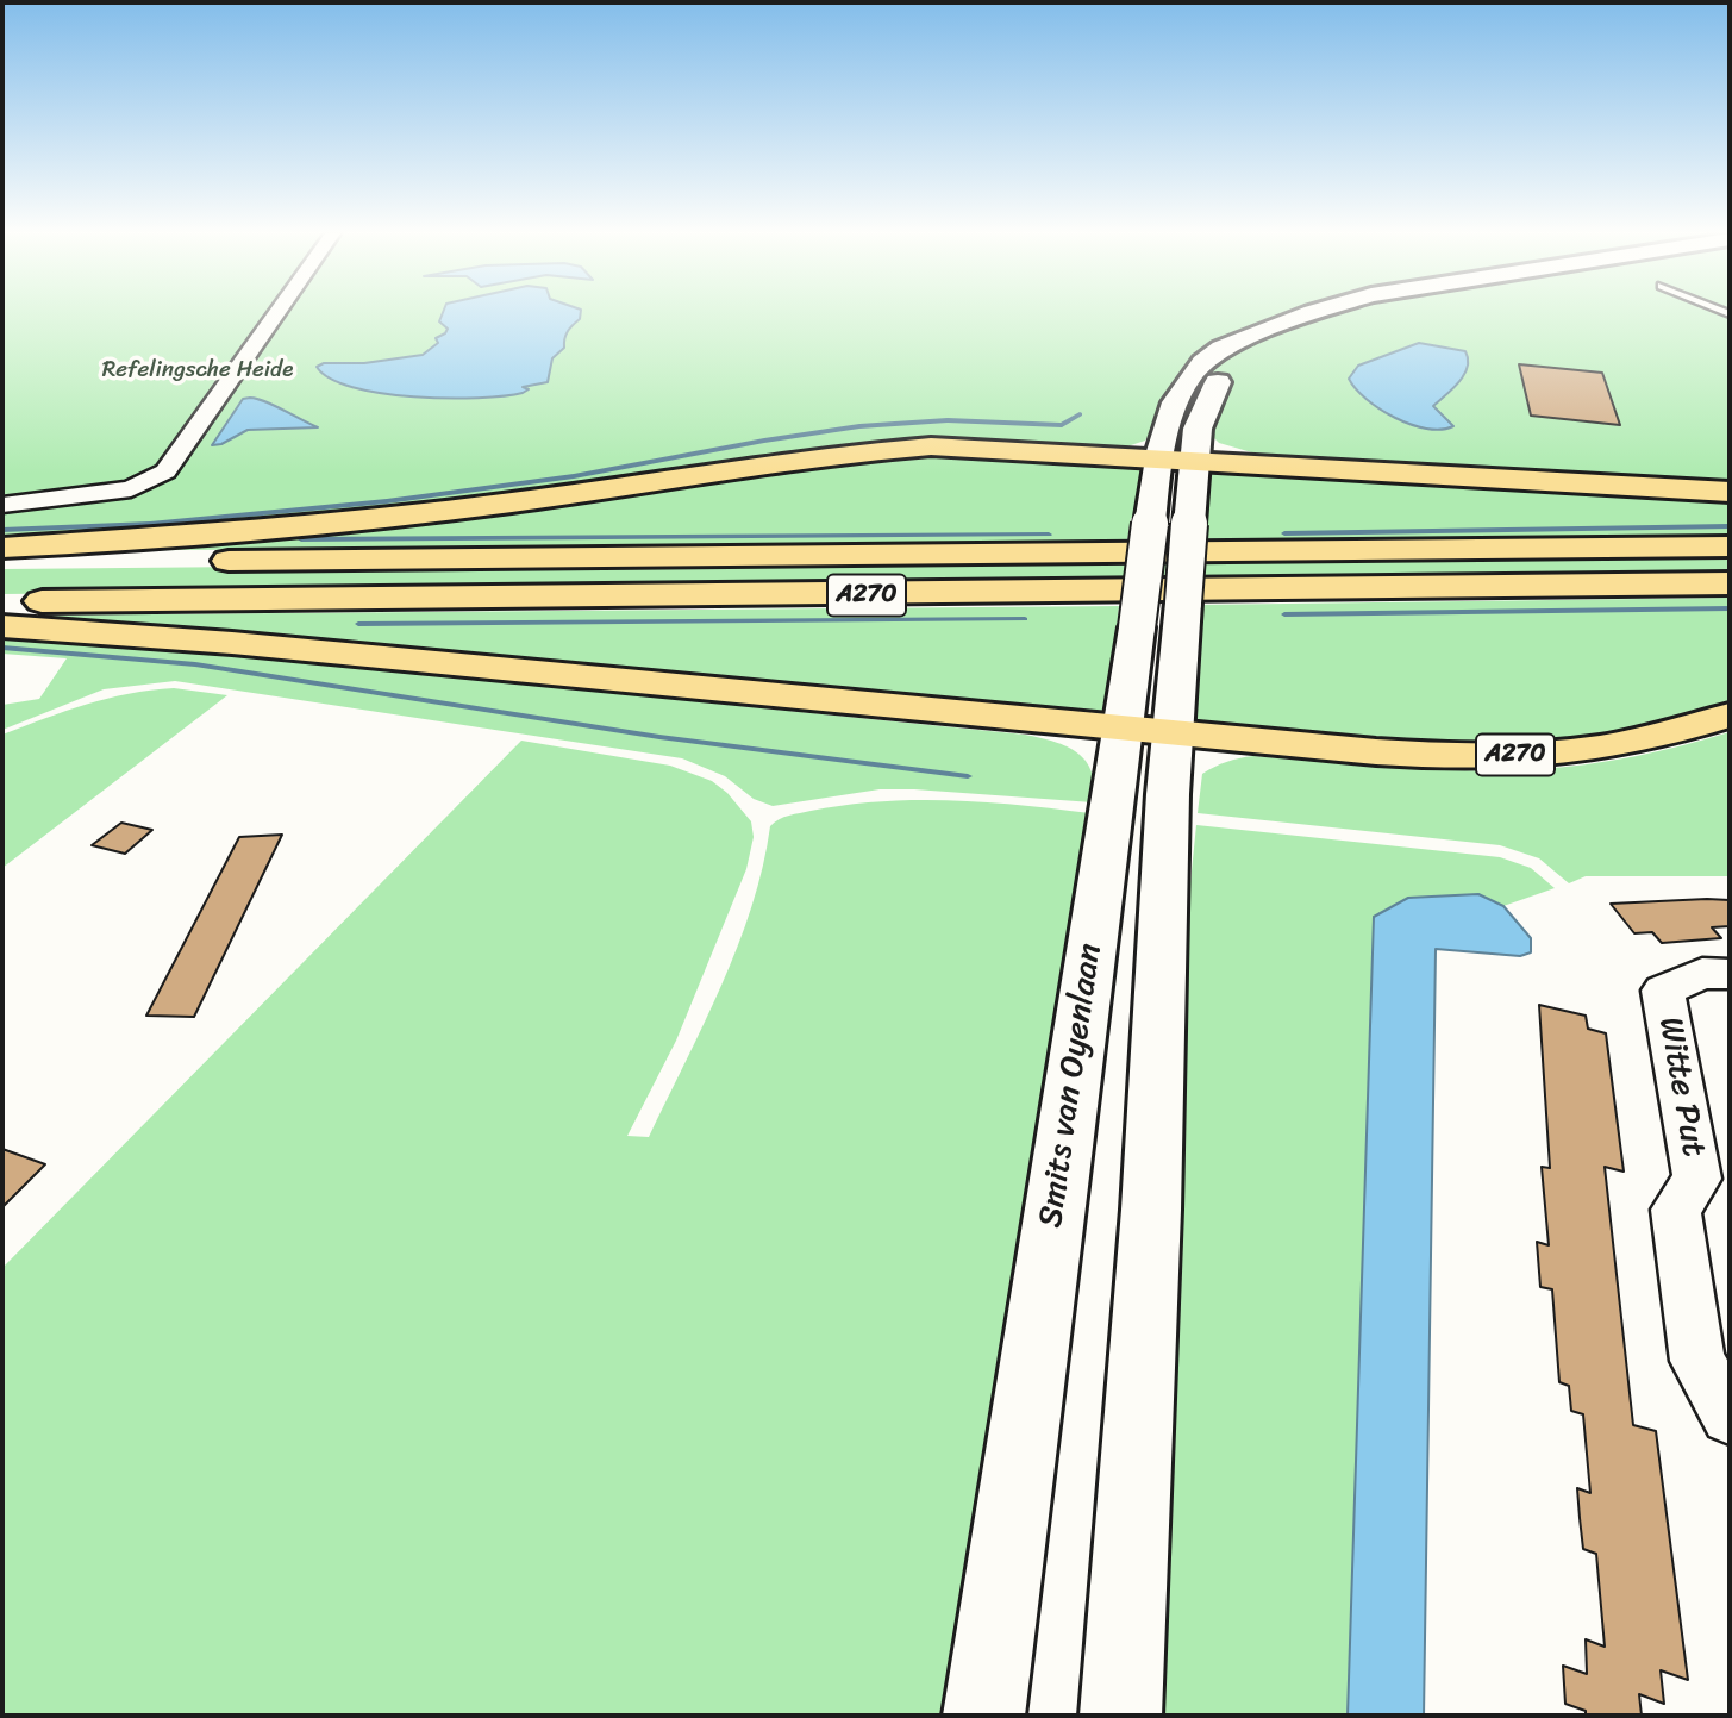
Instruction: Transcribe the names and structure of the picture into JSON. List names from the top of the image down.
{
  "streets": {
    "highway": ["A270"],
    "main road": ["Smits van Oyenlaan"],
    "street": ["Witte Put"]
  },
  "crossings": [
    ["A270", "Smits van Oyenlaan"]
  ],
  "parks": ["Refelingsche Heide"]
}
